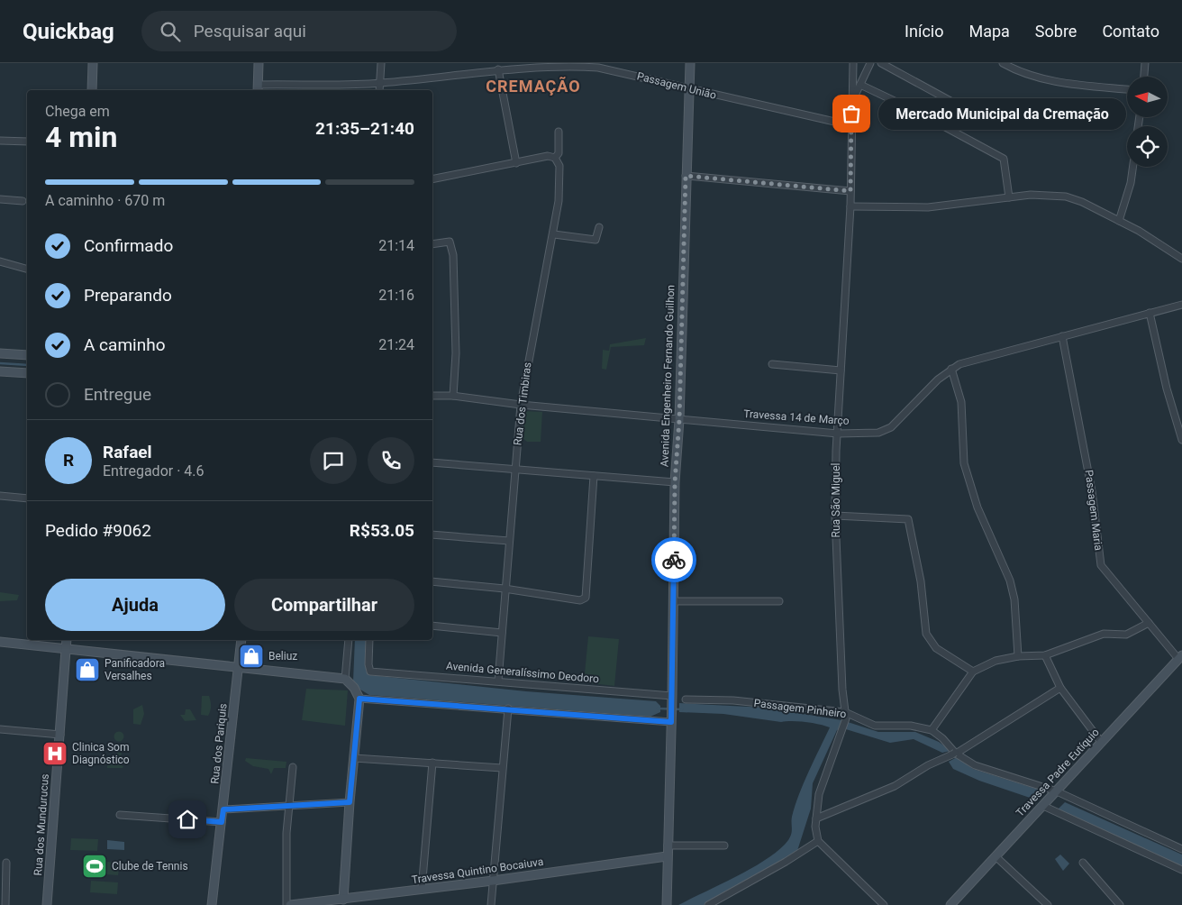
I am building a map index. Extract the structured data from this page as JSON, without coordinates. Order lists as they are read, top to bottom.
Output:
{
  "streets": {
    "street": [
      "Passagem União",
      "Avenida Engenheiro Fernando Guilhon",
      "Rua dos Timbiras",
      "Travessa 14 de Março",
      "Rua São Miguel",
      "Passagem Maria",
      "Avenida Generalíssimo Deodoro",
      "Passagem Pinheiro",
      "Rua dos Pariquis",
      "Travessa Padre Eutíquio",
      "Rua dos Mundurucus",
      "Travessa Quintino Bocaiuva"
    ]
  },
  "crossings": [
    ["Passagem União", "Avenida Engenheiro Fernando Guilhon"],
    ["Passagem União", "Rua São Miguel"],
    ["Avenida Engenheiro Fernando Guilhon", "Travessa 14 de Março"],
    ["Avenida Engenheiro Fernando Guilhon", "Avenida Generalíssimo Deodoro"],
    ["Avenida Engenheiro Fernando Guilhon", "Travessa Quintino Bocaiuva"],
    ["Rua dos Timbiras", "Travessa 14 de Março"],
    ["Rua dos Timbiras", "Avenida Generalíssimo Deodoro"],
    ["Travessa 14 de Março", "Rua São Miguel"],
    ["Travessa 14 de Março", "Passagem Maria"],
    ["Rua São Miguel", "Passagem Pinheiro"],
    ["Passagem Maria", "Travessa Padre Eutíquio"],
    ["Passagem Pinheiro", "Travessa Padre Eutíquio"]
  ],
  "districts": ["CREMAÇÃO"],
  "places": {
    "other": ["Mercado Municipal da Cremação"],
    "shop": ["Beliuz", "Panificadora Versalhes"],
    "hospital": ["Clinica Som Diagnóstico"],
    "sports": ["Clube de Tennis"]
  },
  "north": "left",
  "page": {
    "header": "Quickbag",
    "search": "Pesquisar aqui",
    "nav": [
      "Início",
      "Mapa",
      "Sobre",
      "Contato"
    ],
    "heading": ["4 min", "Chega em", "21:35–21:40"],
    "panel": [
      "Rafael",
      "Entregador · 4.6",
      "Pedido #9062",
      "R$53.05"
    ],
    "bubble": "Mercado Municipal da Cremação",
    "bar": "A caminho · 670 m",
    "list": [
      ["Confirmado", "21:14"],
      ["Preparando", "21:16"],
      ["A caminho", "21:24"],
      "Entregue"
    ],
    "round": "R",
    "buttons": ["Ajuda", "Compartilhar"]
  }
}
